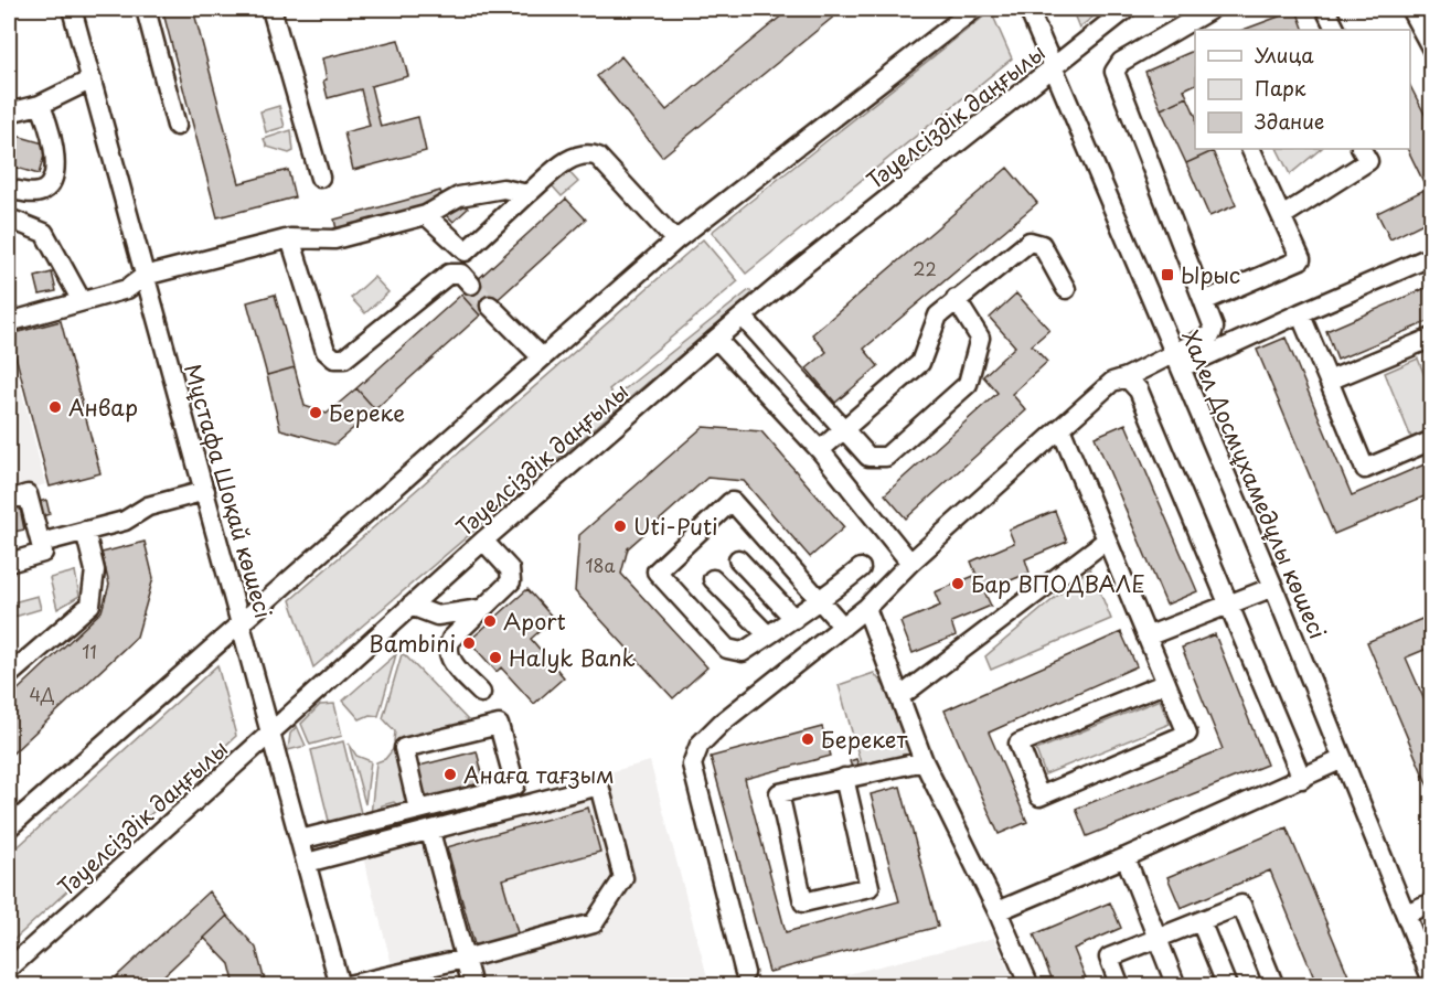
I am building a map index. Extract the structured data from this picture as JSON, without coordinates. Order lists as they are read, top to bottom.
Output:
{
  "streets": {
    "street": ["Тәуелсіздік даңғылы", "Халел Досмұхамедұлы көшесі", "Мұстафа Шоқай көшесі"]
  },
  "crossings": [
    ["Тәуелсіздік даңғылы", "Халел Досмұхамедұлы көшесі"],
    ["Тәуелсіздік даңғылы", "Мұстафа Шоқай көшесі"]
  ],
  "places": {
    "transit": ["Ырыс"],
    "other": [
      "Анвар",
      "Береке",
      "Uti-Puti",
      "Бар ВПОДВАЛЕ",
      "Aport",
      "Bambini",
      "Halyk Bank",
      "Берекет",
      "Анаға тағзым"
    ]
  },
  "house_numbers": [
    "22",
    "18а",
    "11",
    "4Д"
  ],
  "legend": ["Улица", "Парк", "Здание"]
}
